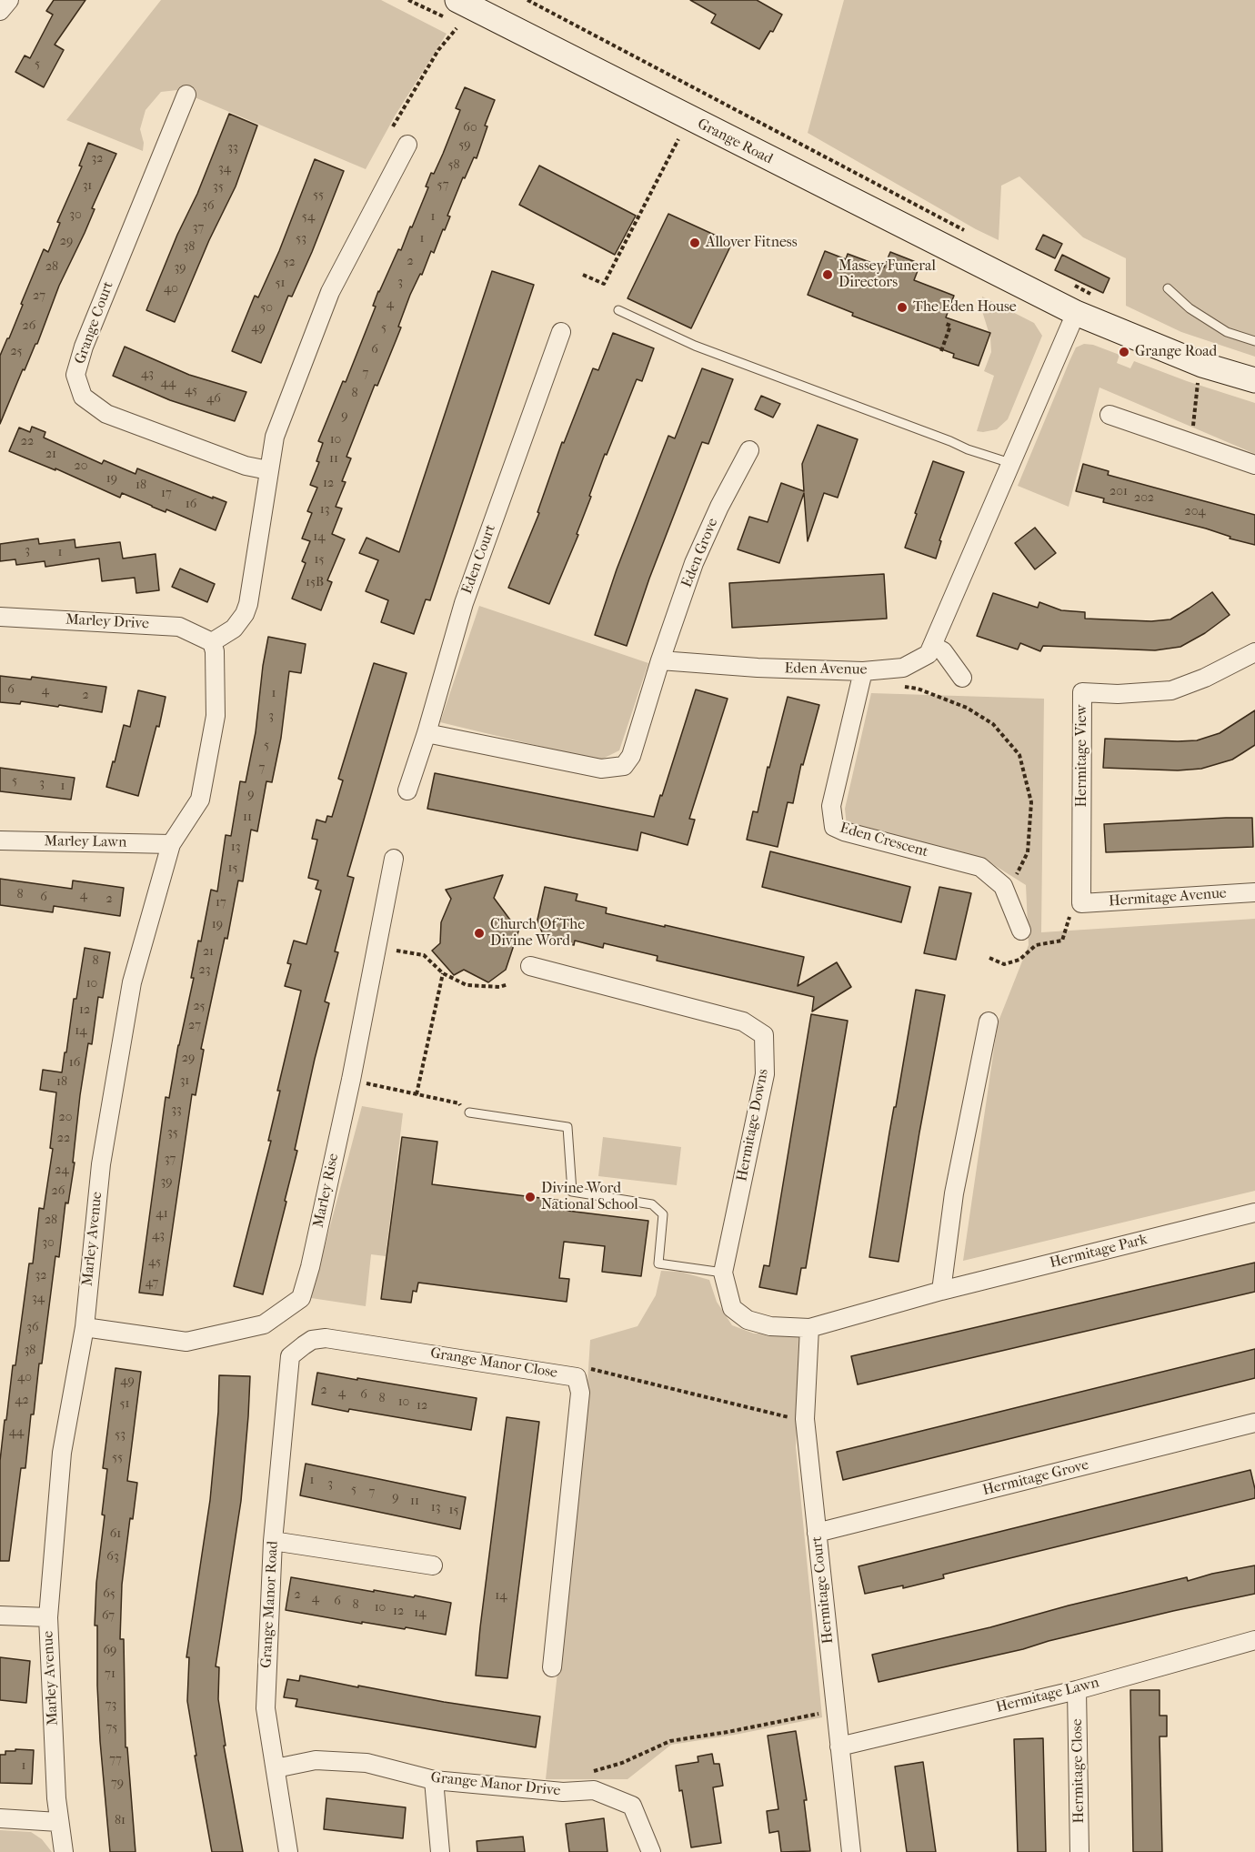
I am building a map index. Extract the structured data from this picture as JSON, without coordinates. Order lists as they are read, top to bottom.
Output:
{
  "streets": {
    "main road": ["Grange Road"],
    "street": [
      "Grange Court",
      "Eden Grove",
      "Eden Court",
      "Marley Drive",
      "Eden Avenue",
      "Hermitage View",
      "Eden Crescent",
      "Marley Lawn",
      "Hermitage Avenue",
      "Hermitage Downs",
      "Marley Rise",
      "Marley Avenue",
      "Hermitage Park",
      "Grange Manor Close",
      "Hermitage Grove",
      "Hermitage Court",
      "Grange Manor Road",
      "Hermitage Lawn",
      "Hermitage Close",
      "Grange Manor Drive"
    ]
  },
  "crossings": [
    ["Eden Grove", "Eden Avenue"],
    ["Marley Drive", "Marley Avenue"],
    ["Eden Avenue", "Eden Crescent"],
    ["Hermitage View", "Hermitage Avenue"],
    ["Marley Lawn", "Marley Avenue"],
    ["Hermitage Downs", "Hermitage Park"],
    ["Hermitage Downs", "Hermitage Court"],
    ["Marley Rise", "Marley Avenue"],
    ["Hermitage Park", "Hermitage Court"],
    ["Grange Manor Close", "Grange Manor Road"],
    ["Hermitage Grove", "Hermitage Court"],
    ["Hermitage Court", "Hermitage Lawn"],
    ["Grange Manor Road", "Grange Manor Drive"],
    ["Hermitage Lawn", "Hermitage Close"]
  ],
  "places": [
    "Allover Fitness",
    "Massey Funeral Directors",
    "The Eden House",
    "Grange Road",
    "Church Of The Divine Word",
    "Divine Word National School"
  ],
  "house_numbers": [
    "5",
    "60",
    "59",
    "33",
    "32",
    "58",
    "34",
    "57",
    "31",
    "35",
    "55",
    "36",
    "30",
    "54",
    "1",
    "37",
    "53",
    "1",
    "29",
    "38",
    "2",
    "52",
    "28",
    "39",
    "3",
    "51",
    "40",
    "27",
    "4",
    "50",
    "26",
    "49",
    "5",
    "6",
    "25",
    "7",
    "43",
    "44",
    "45",
    "8",
    "46",
    "9",
    "10",
    "22",
    "21",
    "11",
    "20",
    "19",
    "12",
    "18",
    "201",
    "17",
    "202",
    "16",
    "13",
    "204",
    "14",
    "3",
    "1",
    "15",
    "15B",
    "6",
    "4",
    "1",
    "2",
    "3",
    "5",
    "7",
    "5",
    "3",
    "1",
    "9",
    "11",
    "13",
    "15",
    "8",
    "4",
    "6",
    "2",
    "17",
    "19",
    "21",
    "8",
    "23",
    "10",
    "25",
    "12",
    "27",
    "14",
    "29",
    "16",
    "31",
    "18",
    "33",
    "20",
    "35",
    "22",
    "37",
    "24",
    "39",
    "26",
    "41",
    "28",
    "43",
    "30",
    "45",
    "32",
    "47",
    "34",
    "36",
    "38",
    "40",
    "49",
    "2",
    "4",
    "6",
    "8",
    "42",
    "10",
    "51",
    "12",
    "44",
    "53",
    "55",
    "1",
    "3",
    "5",
    "7",
    "9",
    "11",
    "13",
    "15",
    "61",
    "63",
    "65",
    "2",
    "14",
    "4",
    "6",
    "8",
    "10",
    "12",
    "14",
    "67",
    "69",
    "71",
    "73",
    "75",
    "77",
    "1",
    "79",
    "81"
  ]
}
